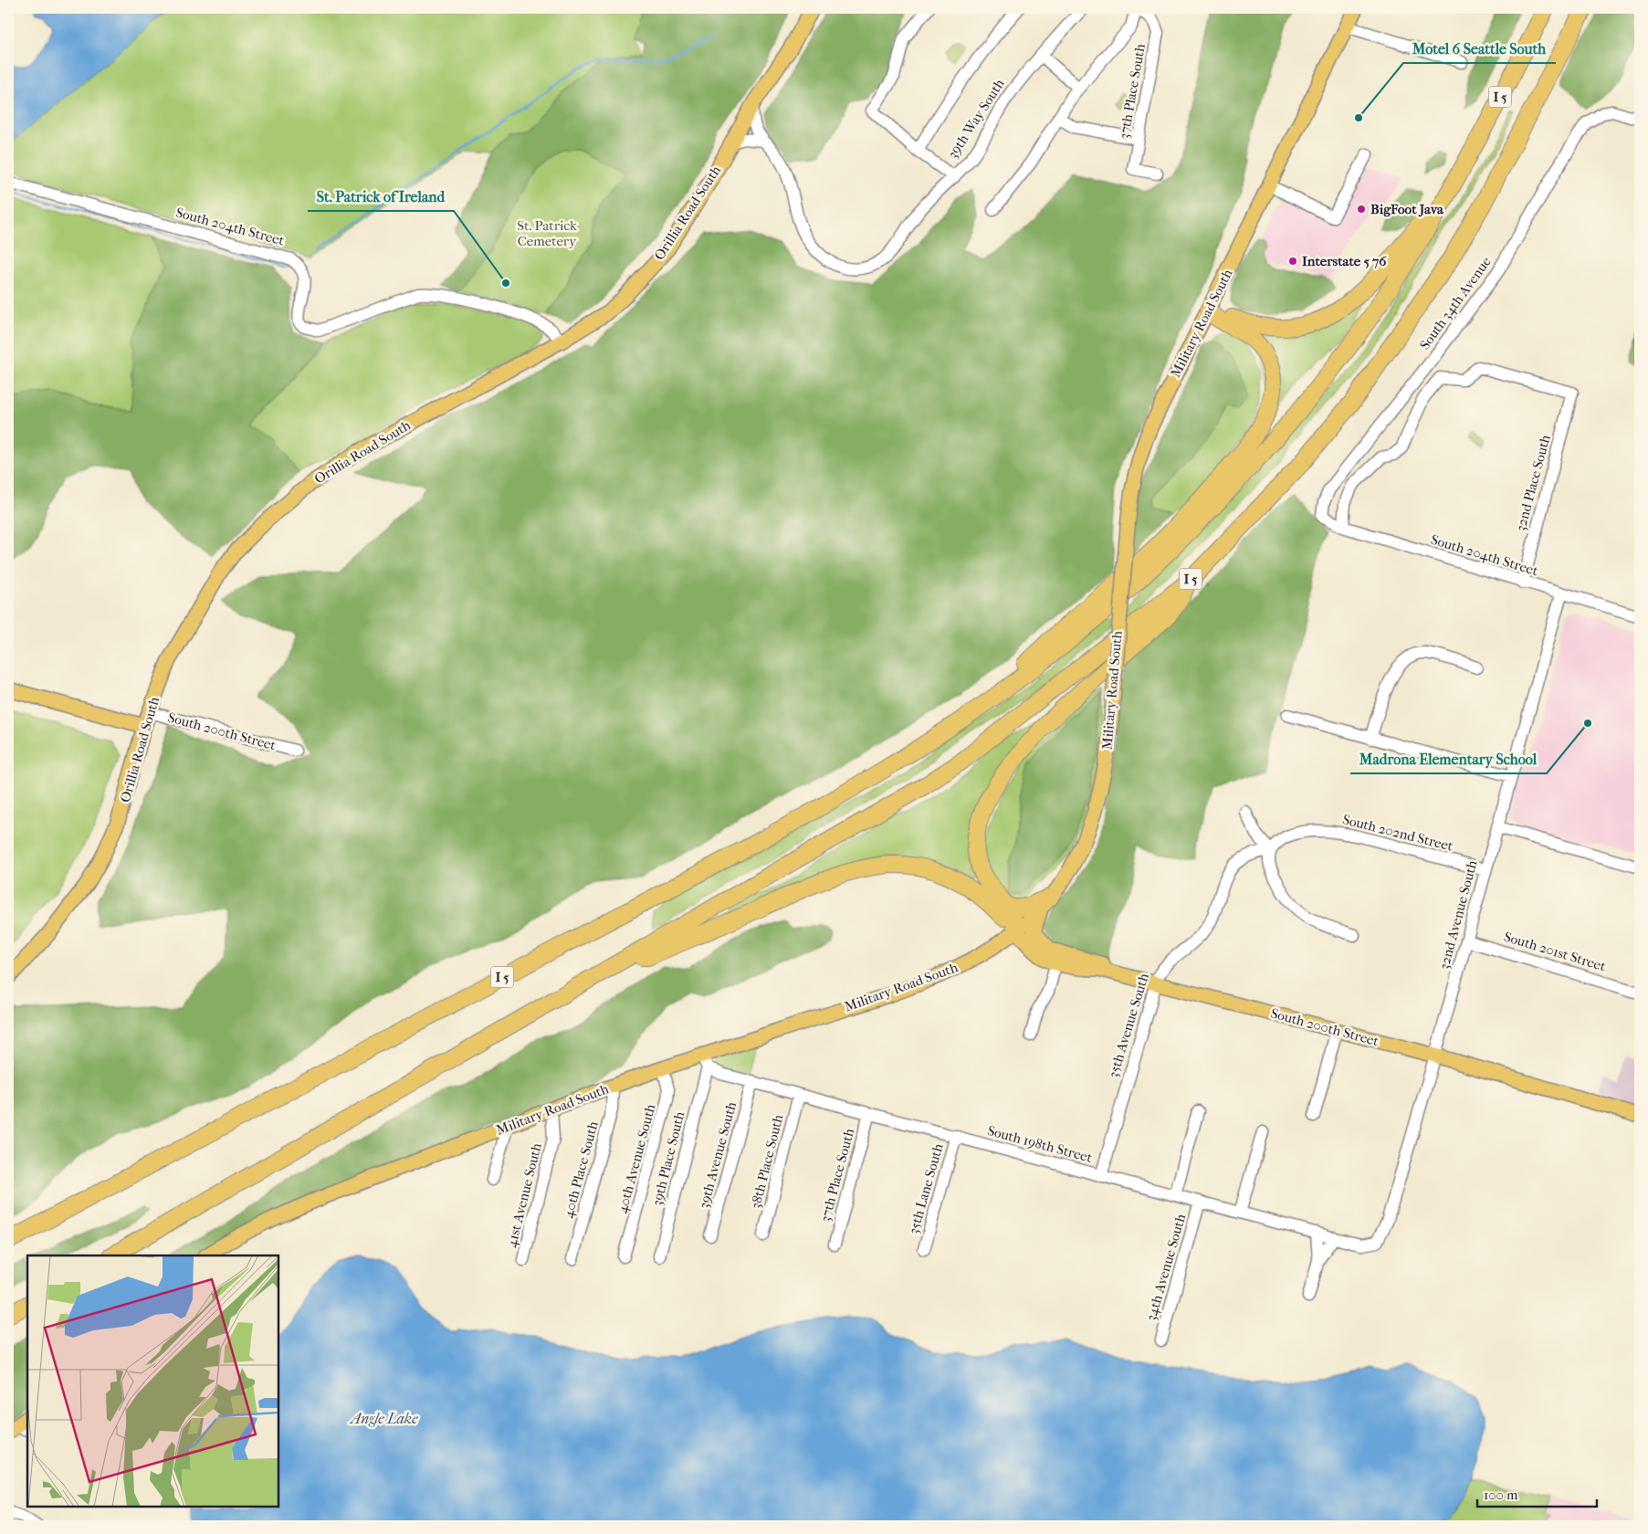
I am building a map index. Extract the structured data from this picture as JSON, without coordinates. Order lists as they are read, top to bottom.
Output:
{
  "streets": {
    "highway": ["I 5"],
    "main road": ["Orillia Road South", "Military Road South", "South 200th Street"],
    "street": [
      "37th Place South",
      "39th Way South",
      "South 204th Street",
      "South 34th Avenue",
      "32nd Place South",
      "South 202nd Street",
      "32nd Avenue South",
      "South 201st Street",
      "35th Avenue South",
      "South 198th Street",
      "39th Avenue South",
      "40th Avenue South",
      "39th Place South",
      "38th Place South",
      "40th Place South",
      "35th Lane South",
      "41st Avenue South",
      "34th Avenue South"
    ]
  },
  "crossings": [
    ["37th Place South", "South 198th Street"],
    ["Orillia Road South", "South 204th Street"],
    ["Orillia Road South", "South 200th Street"],
    ["South 204th Street", "South 34th Avenue"],
    ["South 204th Street", "32nd Place South"],
    ["South 204th Street", "32nd Avenue South"],
    ["Military Road South", "South 200th Street"],
    ["Military Road South", "South 198th Street"],
    ["Military Road South", "40th Avenue South"],
    ["Military Road South", "39th Place South"],
    ["Military Road South", "40th Place South"],
    ["Military Road South", "41st Avenue South"],
    ["South 200th Street", "32nd Avenue South"],
    ["South 200th Street", "35th Avenue South"],
    ["South 202nd Street", "32nd Avenue South"],
    ["South 202nd Street", "35th Avenue South"],
    ["32nd Avenue South", "South 201st Street"],
    ["32nd Avenue South", "South 198th Street"],
    ["35th Avenue South", "South 198th Street"],
    ["South 198th Street", "39th Avenue South"],
    ["South 198th Street", "39th Place South"],
    ["South 198th Street", "38th Place South"],
    ["South 198th Street", "35th Lane South"],
    ["South 198th Street", "34th Avenue South"]
  ],
  "water": ["Angle Lake"],
  "parks": ["St. Patrick Cemetery"],
  "places": [
    "Motel 6 Seattle South",
    "BigFoot Java",
    "Interstate 5 76",
    "St. Patrick of Ireland",
    "Madrona Elementary School"
  ],
  "scale_bar": "100 m"
}
